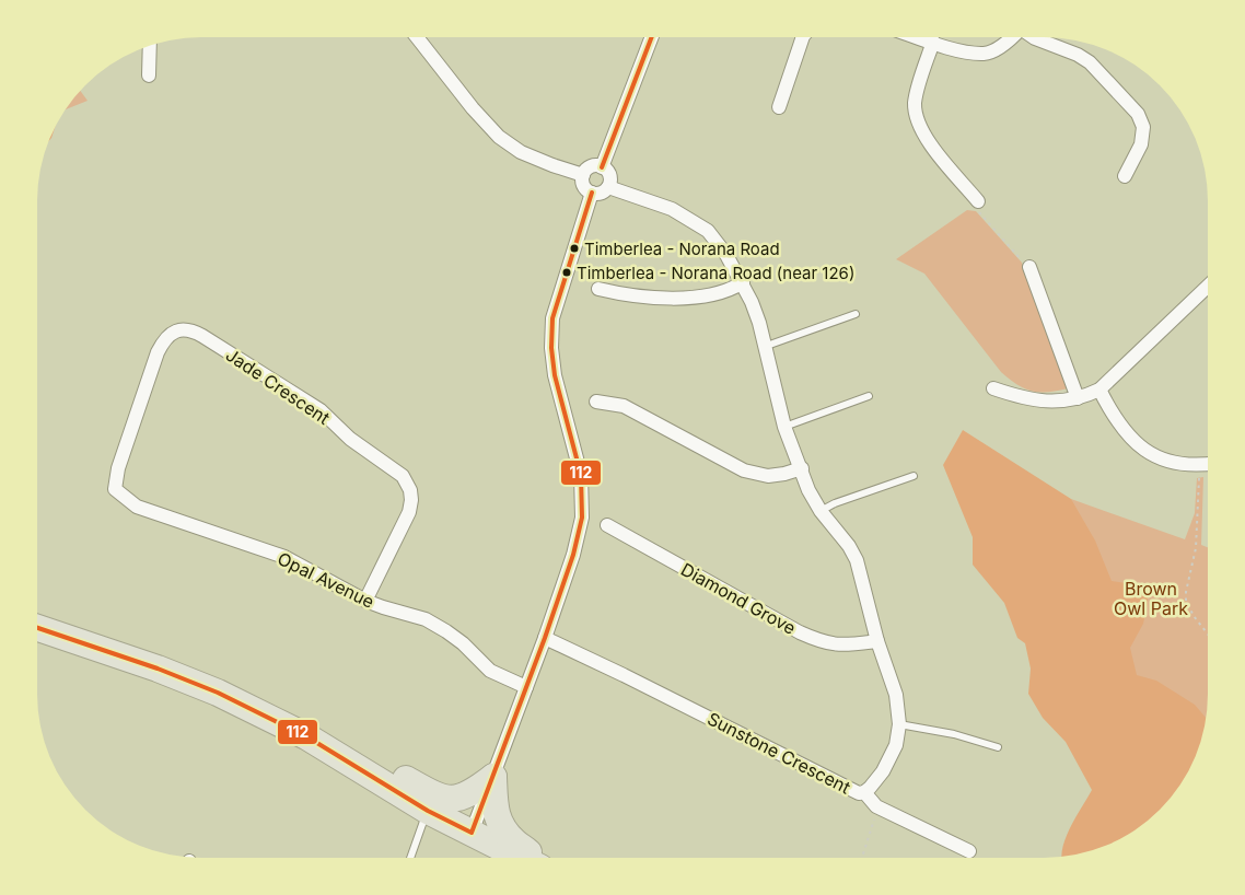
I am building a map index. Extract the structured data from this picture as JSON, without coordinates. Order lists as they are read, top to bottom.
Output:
{
  "streets": {
    "street": [
      "Jade Crescent",
      "Opal Avenue",
      "Diamond Grove",
      "Sunstone Crescent"
    ]
  },
  "crossings": [
    ["Jade Crescent", "Opal Avenue"],
    ["Diamond Grove", "Sunstone Crescent"]
  ],
  "parks": ["Brown Owl Park"],
  "places": ["Timberlea - Norana Road", "Timberlea - Norana Road (near 126)"],
  "lines": ["transit line 112"]
}
